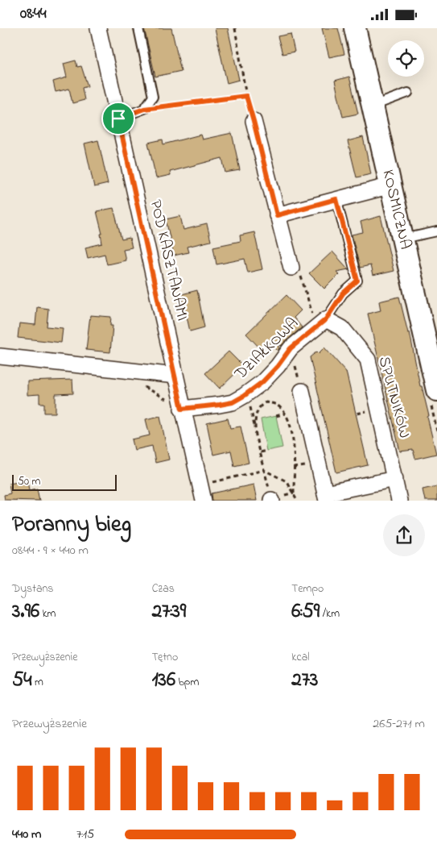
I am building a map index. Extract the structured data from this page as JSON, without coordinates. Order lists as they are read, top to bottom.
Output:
{
  "streets": {
    "street": [
      "KOSMICZNA",
      "POD KASZTANAMI",
      "DZIAŁKOWA",
      "SPUTNIKÓW"
    ]
  },
  "crossings": [
    ["POD KASZTANAMI", "DZIAŁKOWA"],
    ["DZIAŁKOWA", "SPUTNIKÓW"]
  ],
  "scale_bar": "50 m",
  "page": {
    "status": "08:44",
    "scale": "50 m",
    "heading": ["Poranny bieg", "08:44 · 9 × 440 m"],
    "stats": [
      ["Dystans", "3.96 km"],
      ["Czas", "27:39"],
      ["Tempo", "6:59 /km"],
      ["Przewyższenie", "54 m"],
      ["Tętno", "136 bpm"],
      ["kcal", "273"]
    ],
    "chart": ["Przewyższenie", "265–271 m"],
    "list": [
      {
        "name": "440 m",
        "note": "7:15"
      }
    ]
  }
}
